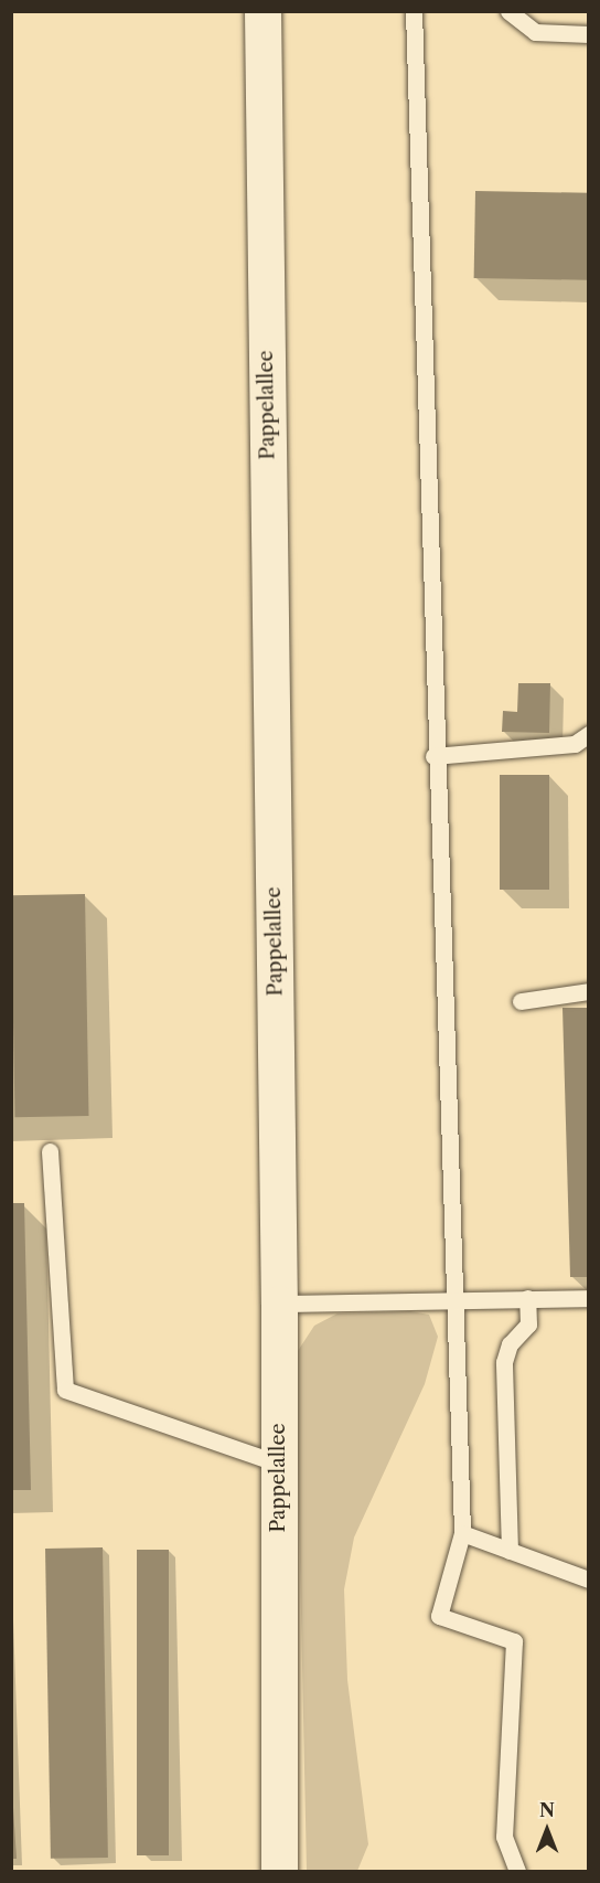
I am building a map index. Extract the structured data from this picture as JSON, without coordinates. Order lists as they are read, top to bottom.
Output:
{
  "streets": {
    "main road": ["Pappelallee"]
  },
  "north": "top"
}
